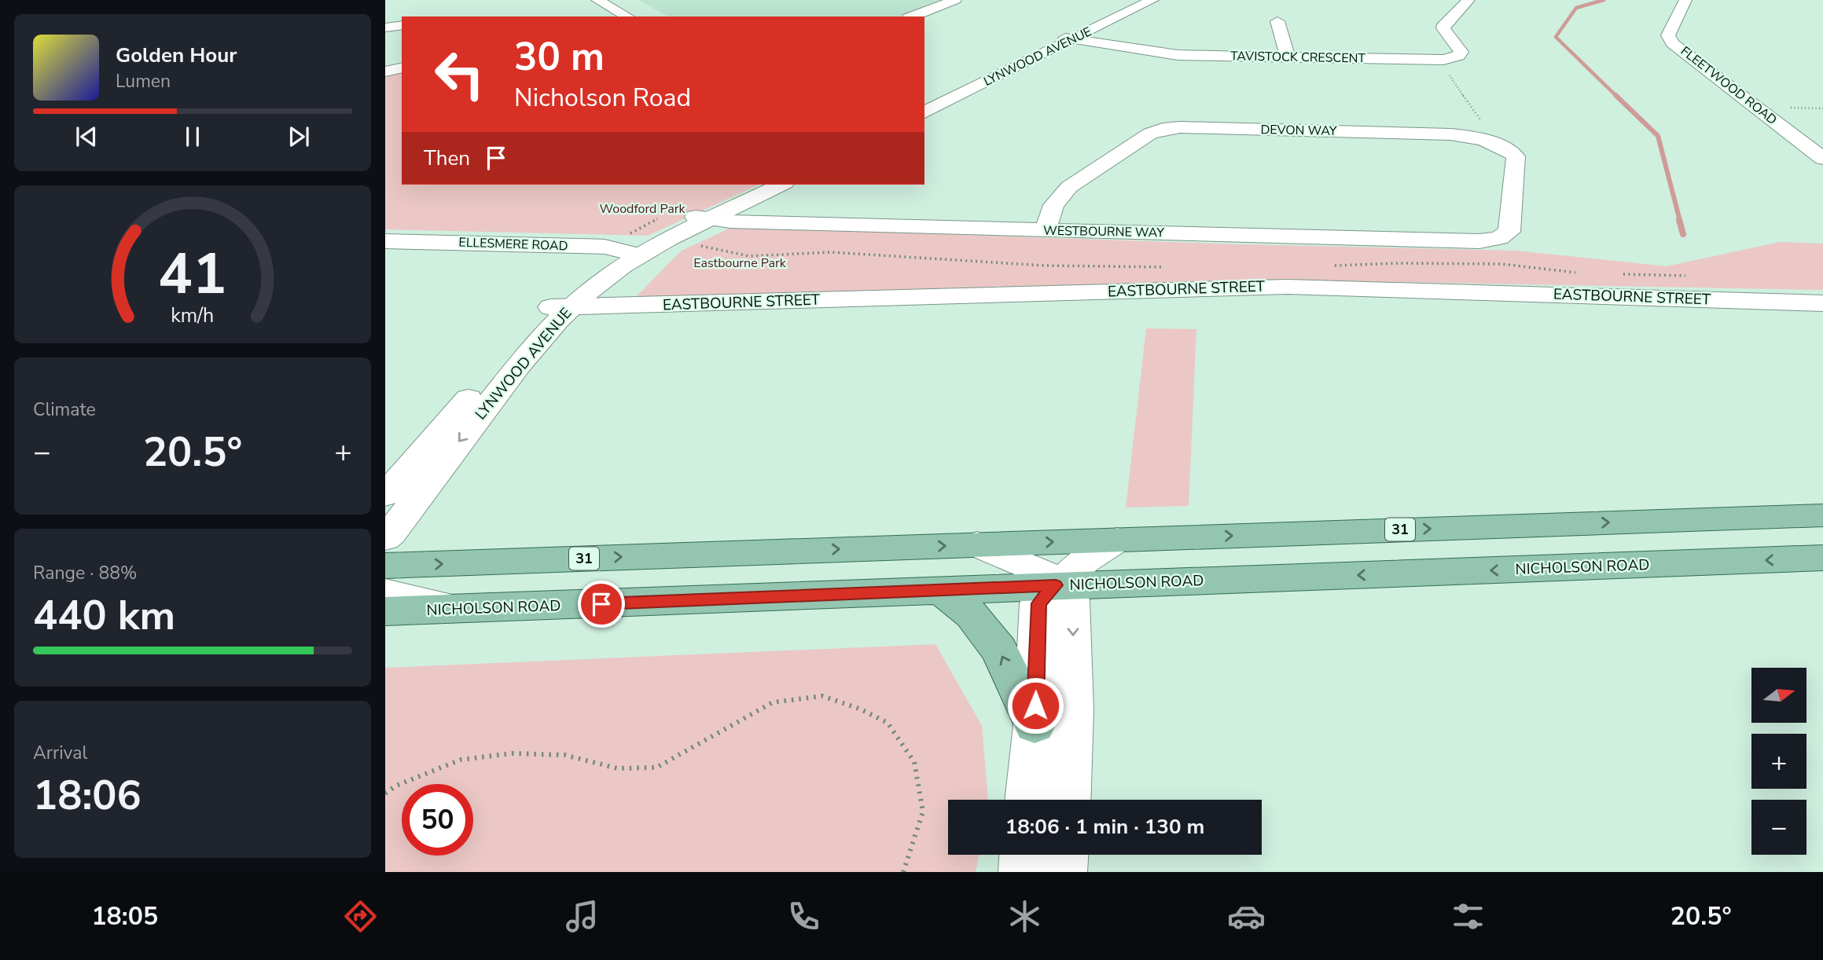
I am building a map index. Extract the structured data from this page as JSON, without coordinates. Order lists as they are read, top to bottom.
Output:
{
  "streets": {
    "main road": ["31", "NICHOLSON ROAD"],
    "street": [
      "LYNWOOD AVENUE",
      "TAVISTOCK CRESCENT",
      "FLEETWOOD ROAD",
      "DEVON WAY",
      "WESTBOURNE WAY",
      "ELLESMERE ROAD",
      "EASTBOURNE STREET"
    ]
  },
  "crossings": [
    ["LYNWOOD AVENUE", "TAVISTOCK CRESCENT"],
    ["LYNWOOD AVENUE", "WESTBOURNE WAY"],
    ["LYNWOOD AVENUE", "ELLESMERE ROAD"],
    ["LYNWOOD AVENUE", "EASTBOURNE STREET"],
    ["DEVON WAY", "WESTBOURNE WAY"]
  ],
  "parks": ["Woodford Park", "Eastbourne Park"],
  "north": "right",
  "page": {
    "turn": ["30 m", "Nicholson Road"],
    "song": ["Golden Hour", "Lumen"],
    "then": "Then",
    "tile": [
      "Climate",
      ["Range · 88%", "440 km"],
      ["Arrival", "18:06"]
    ],
    "heat": ["−", "20.5°", "+"],
    "map_buttons": ["+", "−"],
    "limit": "50",
    "trip": "18:06 · 1 min · 130 m",
    "tabs": ["18:05", "20.5°"],
    "gauge": ["41", "km/h"]
  }
}
